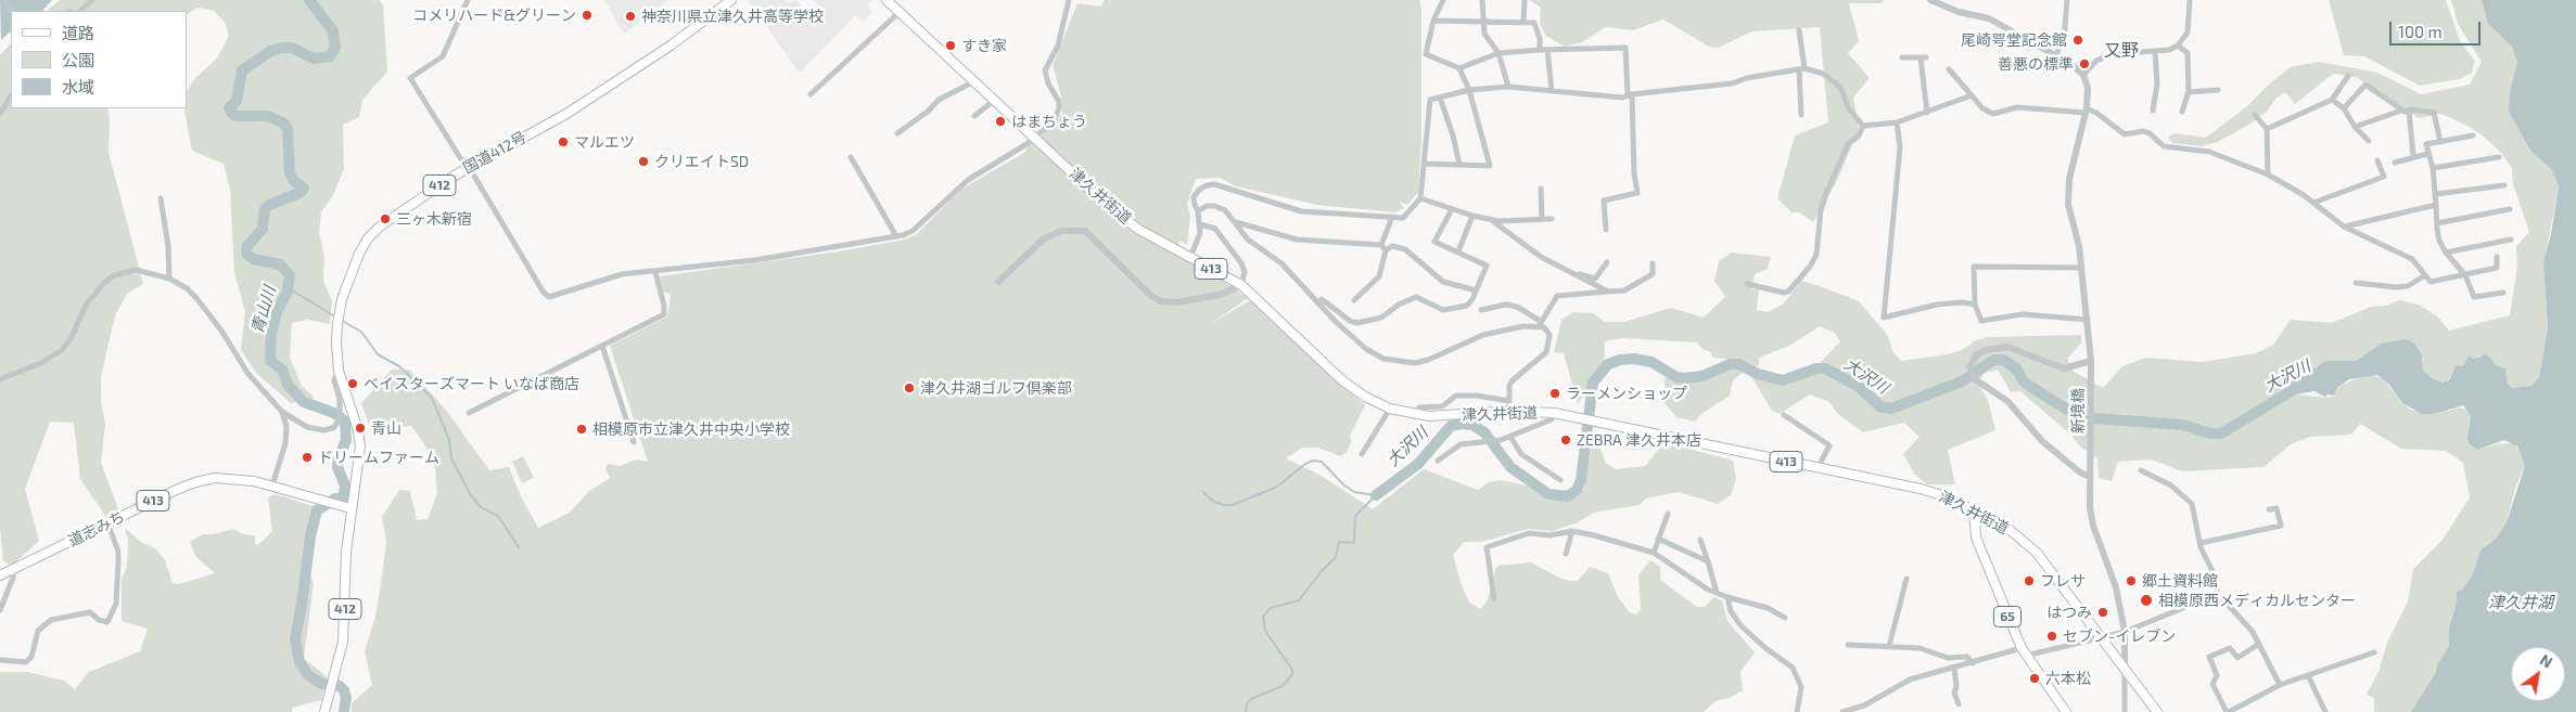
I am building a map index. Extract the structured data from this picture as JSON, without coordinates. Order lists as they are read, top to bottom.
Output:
{
  "streets": {
    "main road": [
      "国道412号",
      "412",
      "津久井街道",
      "413",
      "道志みち",
      "65"
    ],
    "street": ["新境橋"]
  },
  "crossings": [
    ["国道412号", "道志みち"],
    ["津久井街道", "新境橋"],
    ["津久井街道", "65"]
  ],
  "districts": ["又野"],
  "water": ["青山川", "大沢川", "津久井湖"],
  "places": [
    "コメリハード&グリーン",
    "神奈川県立津久井高等学校",
    "尾崎咢堂記念館",
    "すき家",
    "善悪の標準",
    "はまちょう",
    "マルエツ",
    "クリエイトSD",
    "三ヶ木新宿",
    "ベイスターズマート いなば商店",
    "津久井湖ゴルフ倶楽部",
    "ラーメンショップ",
    "青山",
    "相模原市立津久井中央小学校",
    "ZEBRA 津久井本店",
    "ドリームファーム",
    "フレサ",
    "郷土資料館",
    "相模原西メディカルセンター",
    "はつみ",
    "セブン-イレブン",
    "六本松"
  ],
  "legend": ["道路", "公園", "水域"],
  "scale_bar": "100 m",
  "north": "top right"
}
